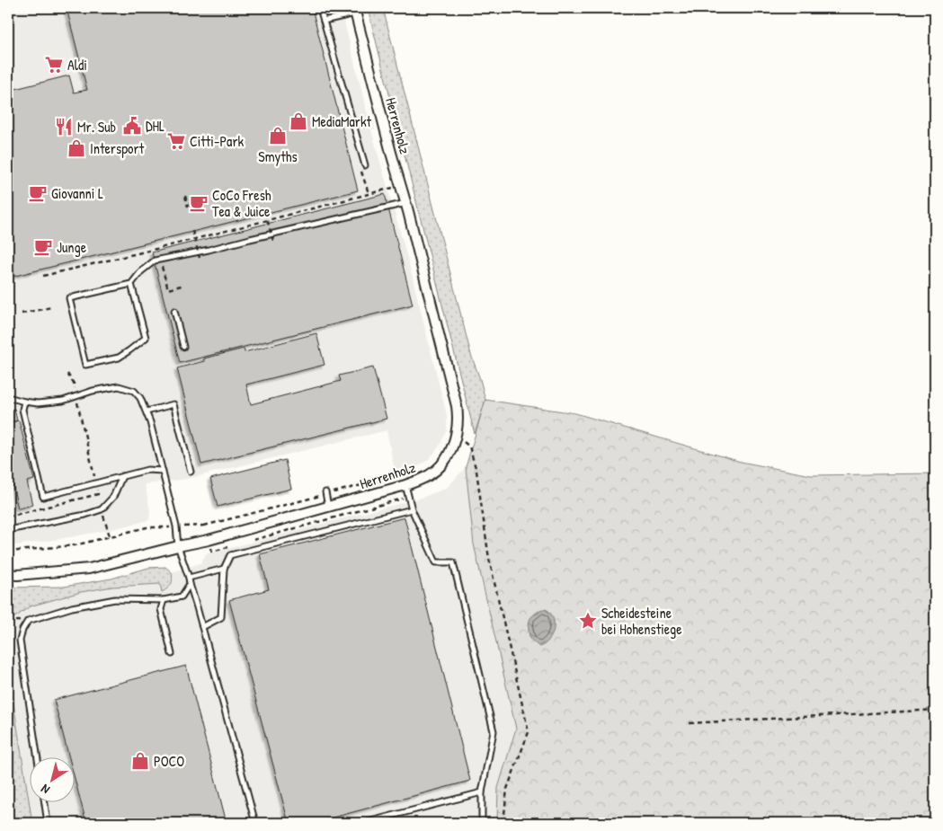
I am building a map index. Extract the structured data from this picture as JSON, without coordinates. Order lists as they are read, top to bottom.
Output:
{
  "streets": {
    "street": ["Herrenholz"]
  },
  "places": {
    "supermarket": ["Aldi", "Citti-Park"],
    "shop": [
      "MediaMarkt",
      "Smyths",
      "Intersport",
      "POCO"
    ],
    "public building": ["DHL"],
    "restaurant": ["Mr. Sub"],
    "cafe": ["Giovanni L", "CoCo Fresh Tea & Juice", "Junge"],
    "place": ["Scheidesteine bei Hohenstiege"]
  },
  "north": "bottom left"
}
